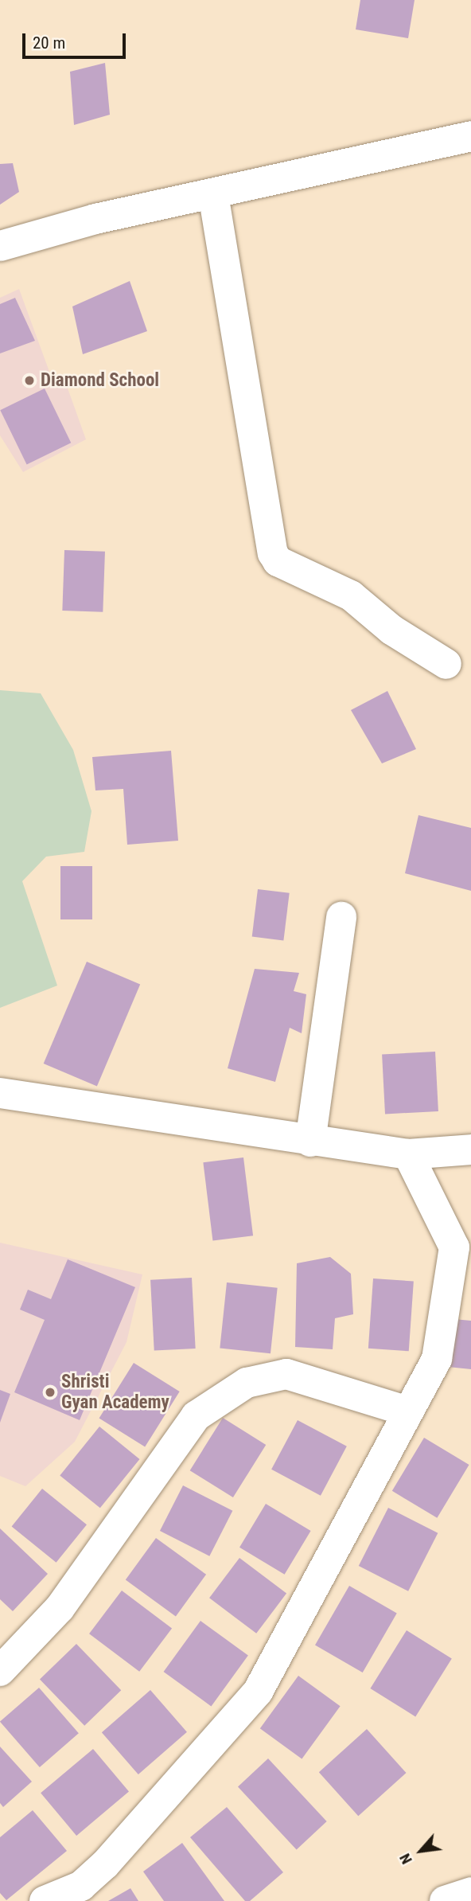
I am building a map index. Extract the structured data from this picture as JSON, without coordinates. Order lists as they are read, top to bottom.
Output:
{
  "places": ["Diamond School", "Shristi Gyan Academy"],
  "scale_bar": "20 m",
  "north": "bottom left"
}
